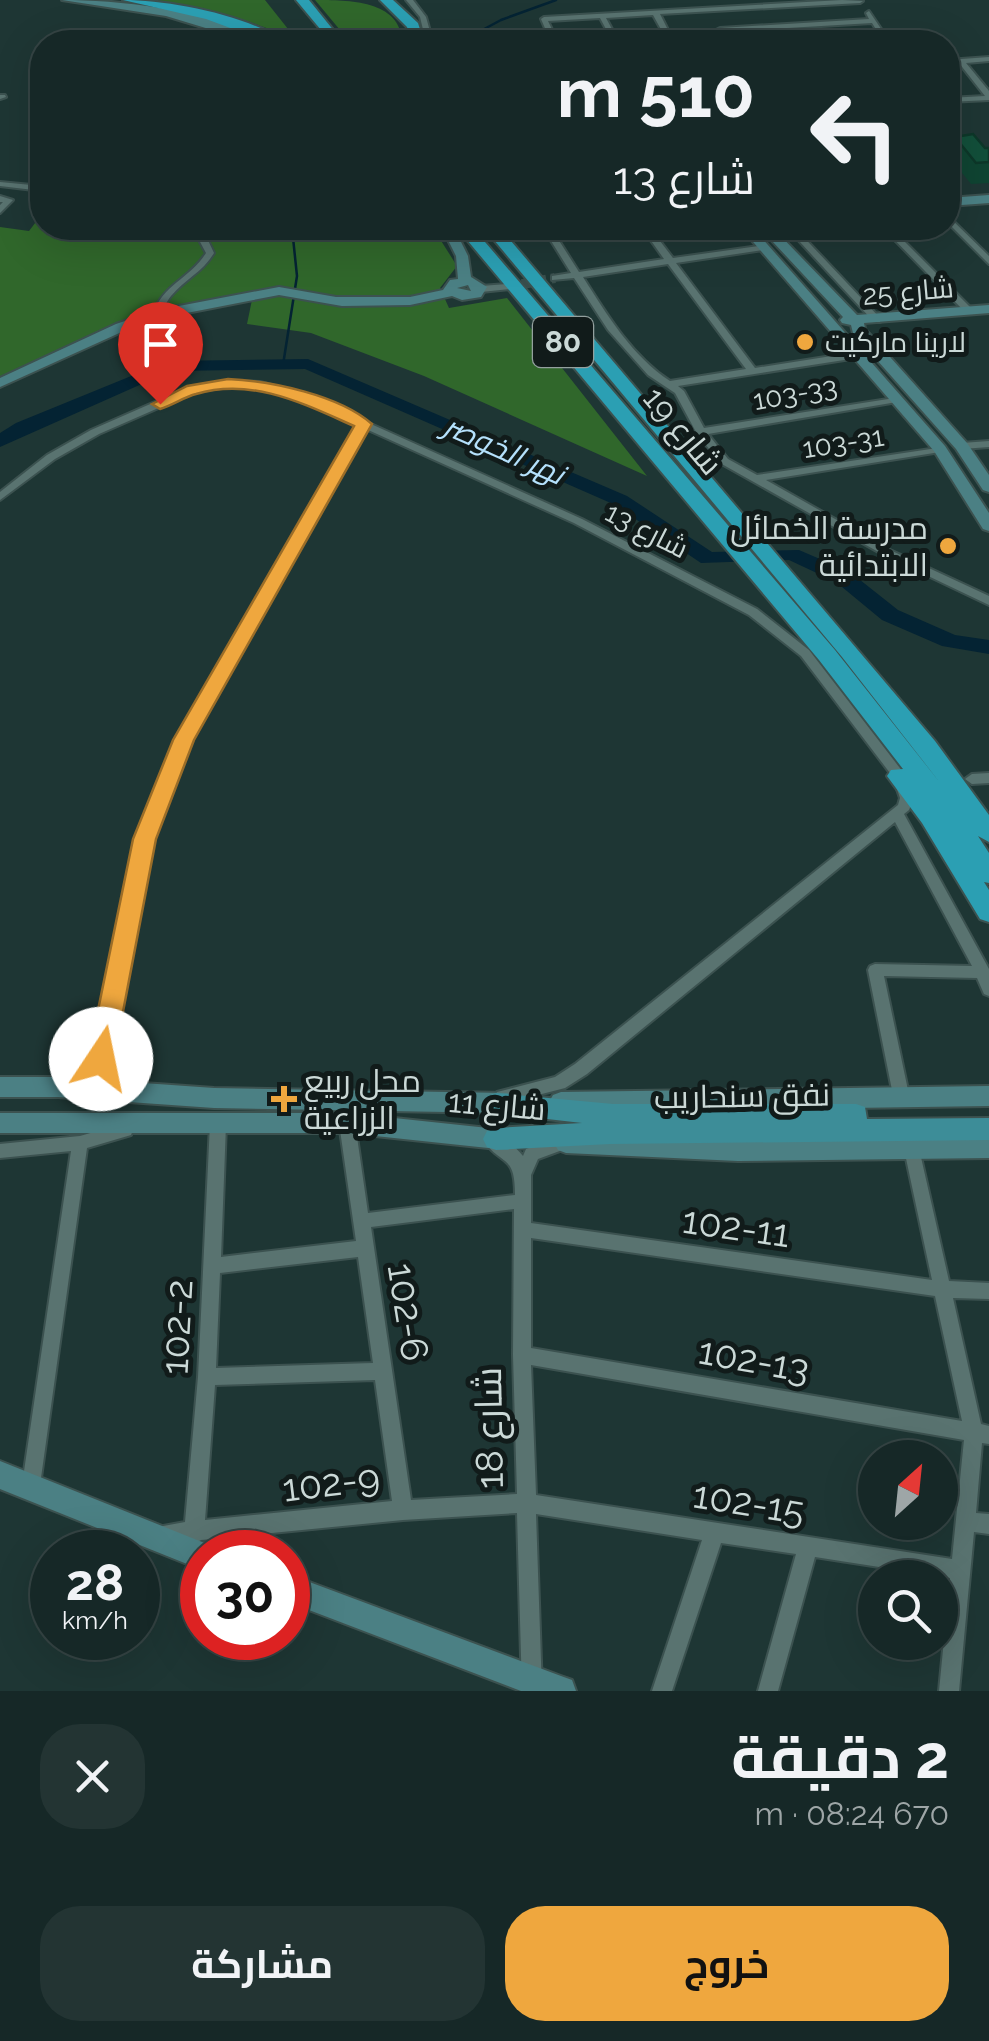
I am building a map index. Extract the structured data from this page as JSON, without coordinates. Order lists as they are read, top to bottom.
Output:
{
  "streets": {
    "highway": ["80", "شارع 19"],
    "main road": ["شارع 25", "نفق سنحاريب", "شارع 11"],
    "street": [
      "103-33",
      "103-31",
      "شارع 13",
      "102-11",
      "102-6",
      "102-2",
      "102-13",
      "شارع 18",
      "102-9",
      "102-15"
    ]
  },
  "crossings": [
    ["نفق سنحاريب", "شارع 11"],
    ["شارع 11", "102-6"],
    ["شارع 11", "102-2"],
    ["102-11", "شارع 18"],
    ["102-6", "102-9"],
    ["102-13", "شارع 18"],
    ["شارع 18", "102-9"],
    ["شارع 18", "102-15"],
    ["102-9", "102-15"]
  ],
  "water": ["نهر الخوصر"],
  "places": {
    "other": ["لارينا ماركيت", "مدرسة الخمائل الابتدائية"],
    "health": ["محل ربيع الزراعية"]
  },
  "north": "top right",
  "page": {
    "turn": ["510 m", "شارع 13"],
    "speed": "28 km/h",
    "limit": "30",
    "heading": ["2 دقيقة", "670 m · 08:24"],
    "buttons": ["خروج", "مشاركة"]
  }
}
